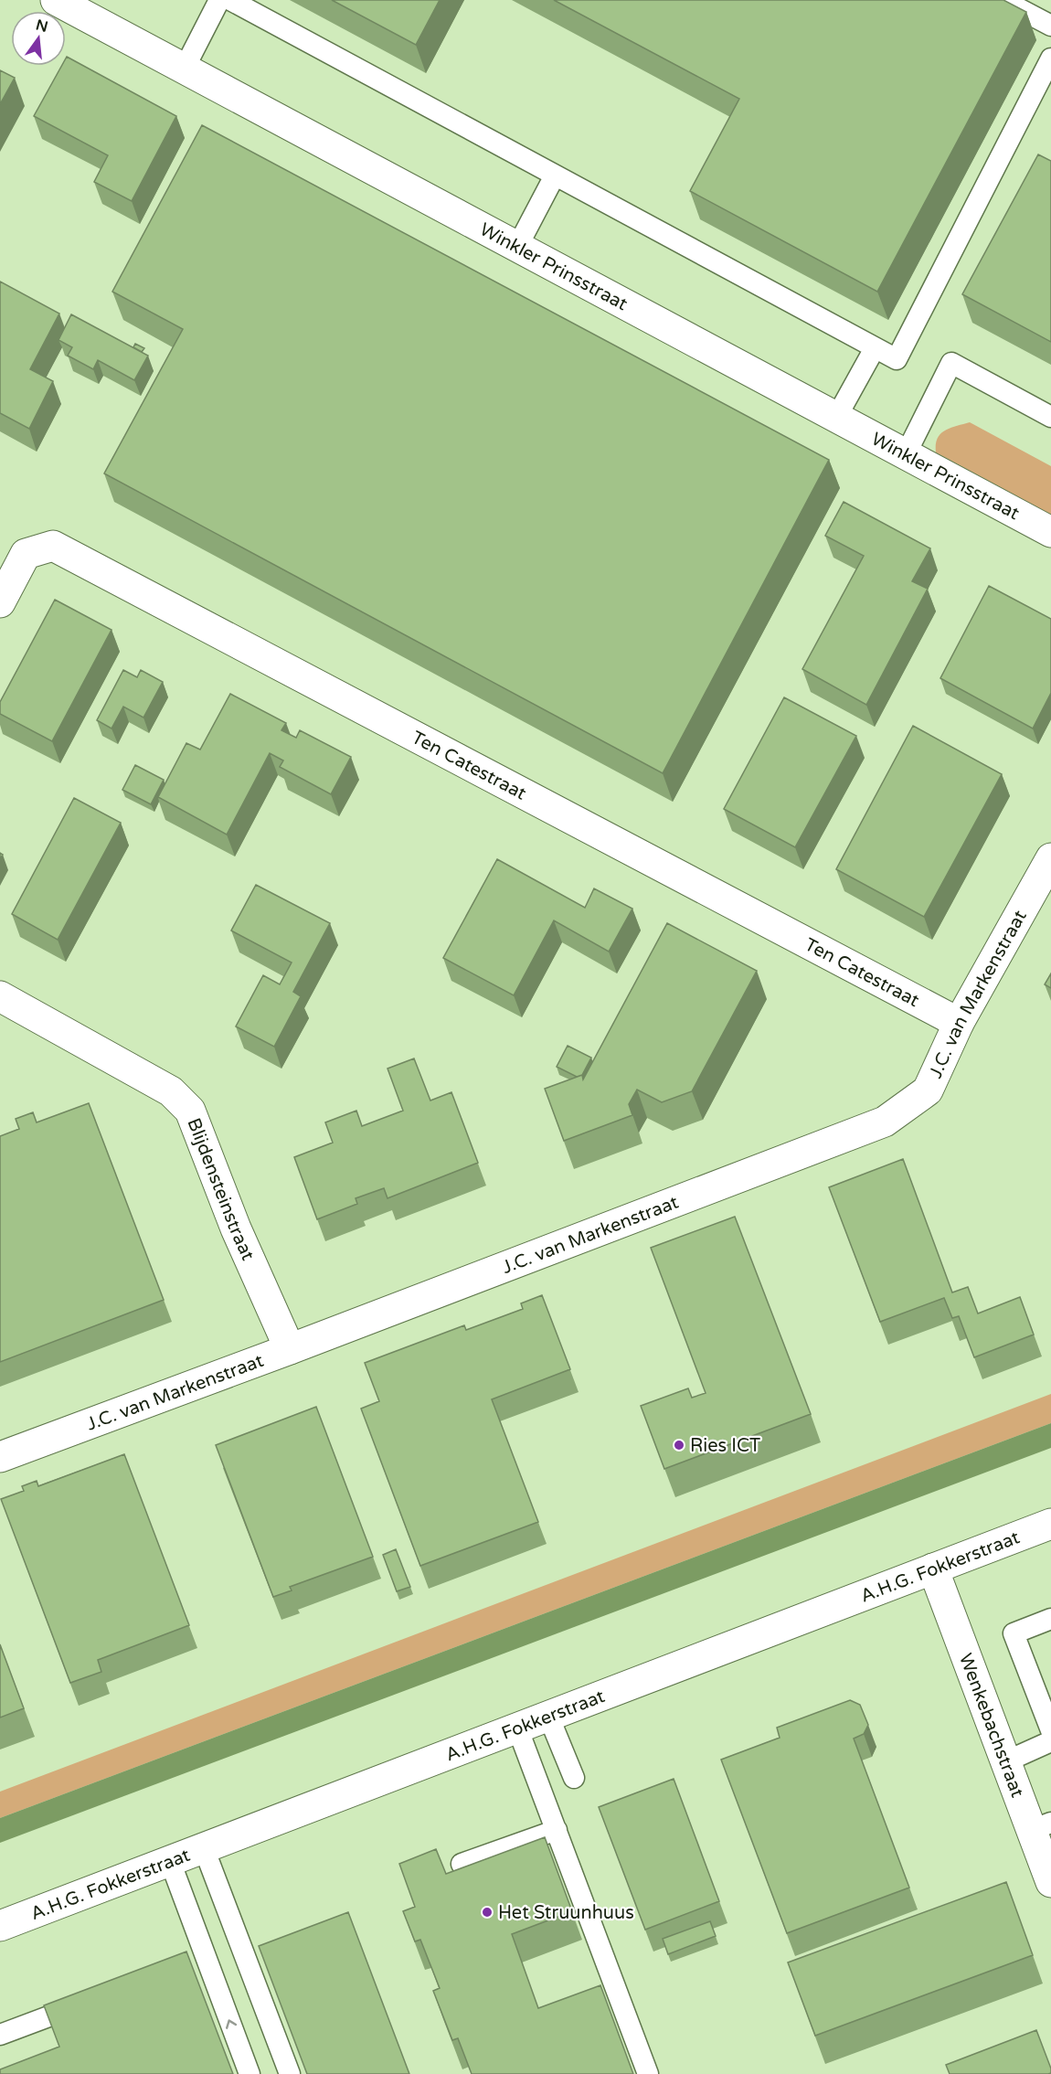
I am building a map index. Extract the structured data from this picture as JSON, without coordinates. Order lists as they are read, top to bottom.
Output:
{
  "streets": {
    "street": [
      "Winkler Prinsstraat",
      "Ten Catestraat",
      "J.C. van Markenstraat",
      "Blijdensteinstraat",
      "A.H.G. Fokkerstraat",
      "Wenkebachstraat"
    ]
  },
  "crossings": [
    ["Ten Catestraat", "J.C. van Markenstraat"],
    ["J.C. van Markenstraat", "Blijdensteinstraat"],
    ["A.H.G. Fokkerstraat", "Wenkebachstraat"]
  ],
  "places": ["Ries ICT", "Het Struunhuus"],
  "north": "top"
}
